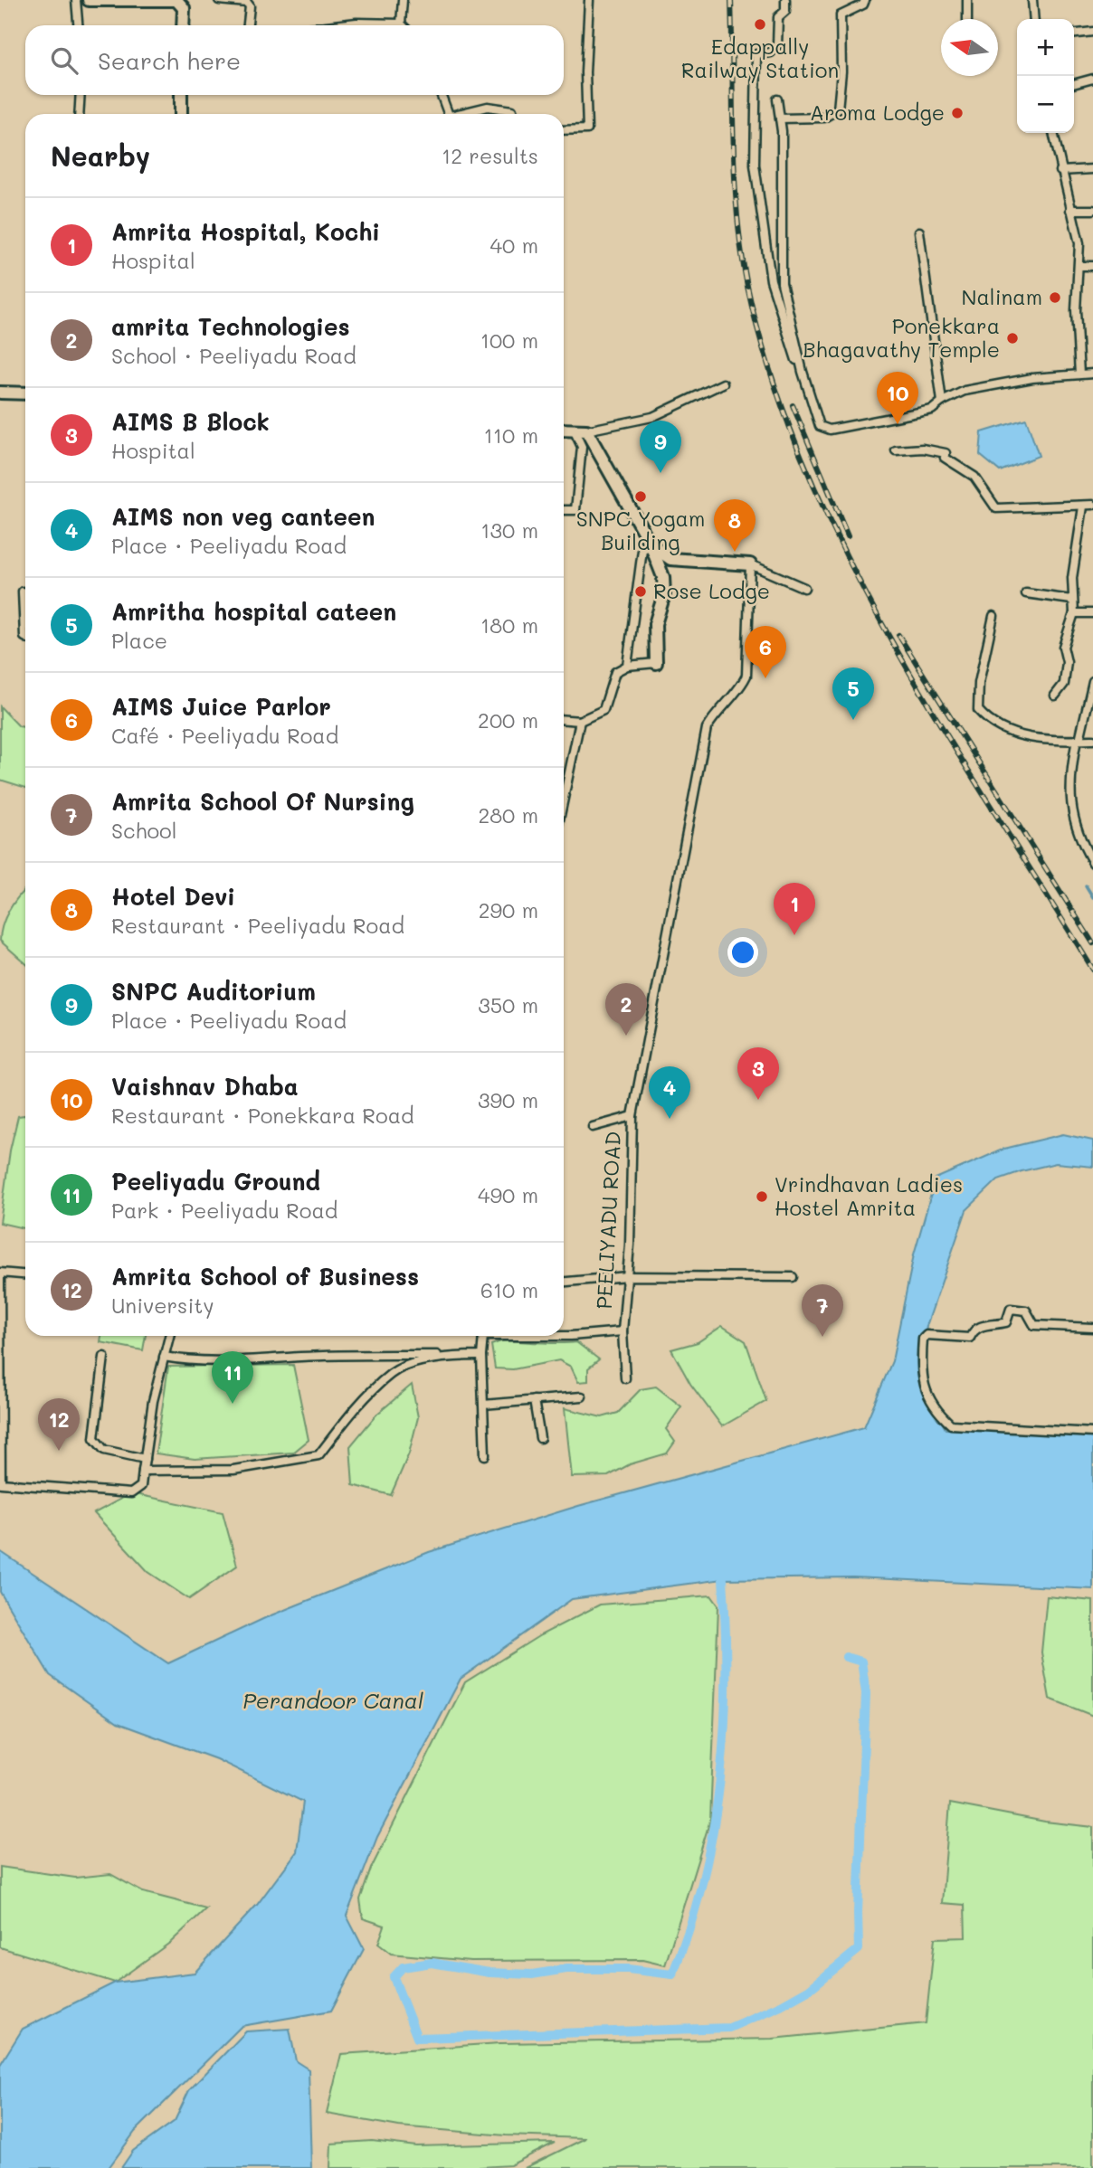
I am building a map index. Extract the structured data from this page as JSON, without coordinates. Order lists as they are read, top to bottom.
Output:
{
  "streets": {
    "street": ["PEELIYADU ROAD"]
  },
  "water": ["Perandoor Canal"],
  "places": [
    "Edappally Railway Station",
    "Aroma Lodge",
    "Nalinam",
    "Ponekkara Bhagavathy Temple",
    "SNPC Yogam Building",
    "Rose Lodge",
    "Vrindhavan Ladies Hostel Amrita"
  ],
  "north": "left",
  "page": {
    "map_buttons": ["+", "−"],
    "search": "Search here",
    "heading": ["Nearby", "12 results"],
    "list": [
      {
        "mark": "1",
        "name": "Amrita Hospital, Kochi",
        "note": "Hospital",
        "value": "40 m"
      },
      {
        "mark": "2",
        "name": "amrita Technologies",
        "note": "School · Peeliyadu Road",
        "value": "100 m"
      },
      {
        "mark": "3",
        "name": "AIMS B Block",
        "note": "Hospital",
        "value": "110 m"
      },
      {
        "mark": "4",
        "name": "AIMS non veg canteen",
        "note": "Place · Peeliyadu Road",
        "value": "130 m"
      },
      {
        "mark": "5",
        "name": "Amritha hospital cateen",
        "note": "Place",
        "value": "180 m"
      },
      {
        "mark": "6",
        "name": "AIMS Juice Parlor",
        "note": "Café · Peeliyadu Road",
        "value": "200 m"
      },
      {
        "mark": "7",
        "name": "Amrita School Of Nursing",
        "note": "School",
        "value": "280 m"
      },
      {
        "mark": "8",
        "name": "Hotel Devi",
        "note": "Restaurant · Peeliyadu Road",
        "value": "290 m"
      },
      {
        "mark": "9",
        "name": "SNPC Auditorium",
        "note": "Place · Peeliyadu Road",
        "value": "350 m"
      },
      {
        "mark": "10",
        "name": "Vaishnav Dhaba",
        "note": "Restaurant · Ponekkara Road",
        "value": "390 m"
      },
      {
        "mark": "11",
        "name": "Peeliyadu Ground",
        "note": "Park · Peeliyadu Road",
        "value": "490 m"
      },
      {
        "mark": "12",
        "name": "Amrita School of Business",
        "note": "University",
        "value": "610 m"
      }
    ],
    "pins": [
      "10",
      "9",
      "8",
      "6",
      "5",
      "1",
      "2",
      "3",
      "4",
      "7",
      "11",
      "12"
    ]
  }
}
